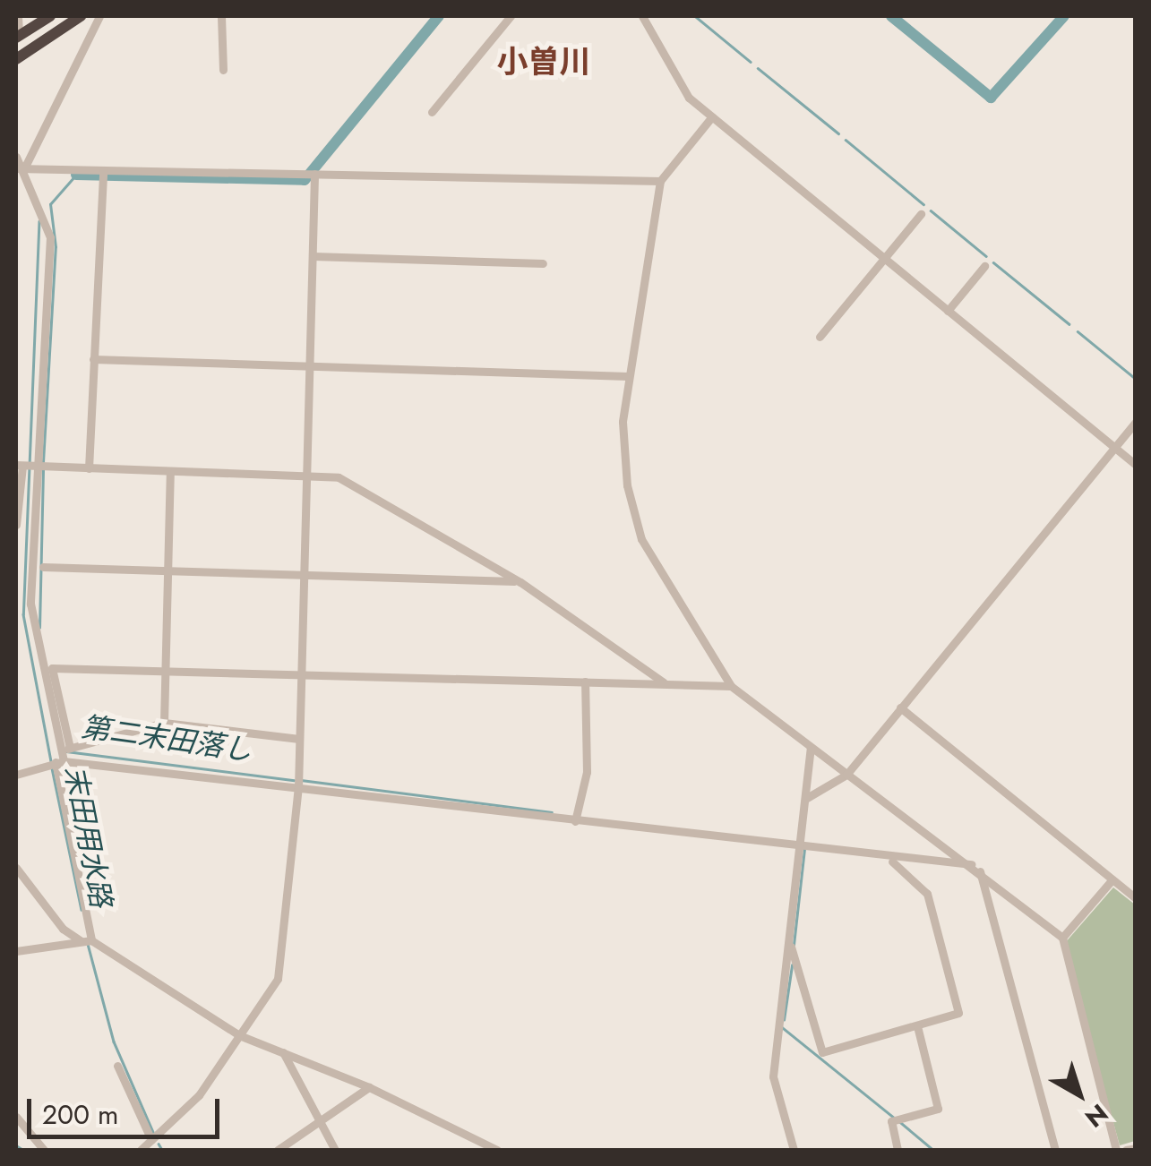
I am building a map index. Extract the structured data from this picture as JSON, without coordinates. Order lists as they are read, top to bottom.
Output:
{
  "districts": ["小曽川"],
  "water": ["第二末田落し", "末田用水路"],
  "scale_bar": "200 m",
  "north": "bottom right"
}
